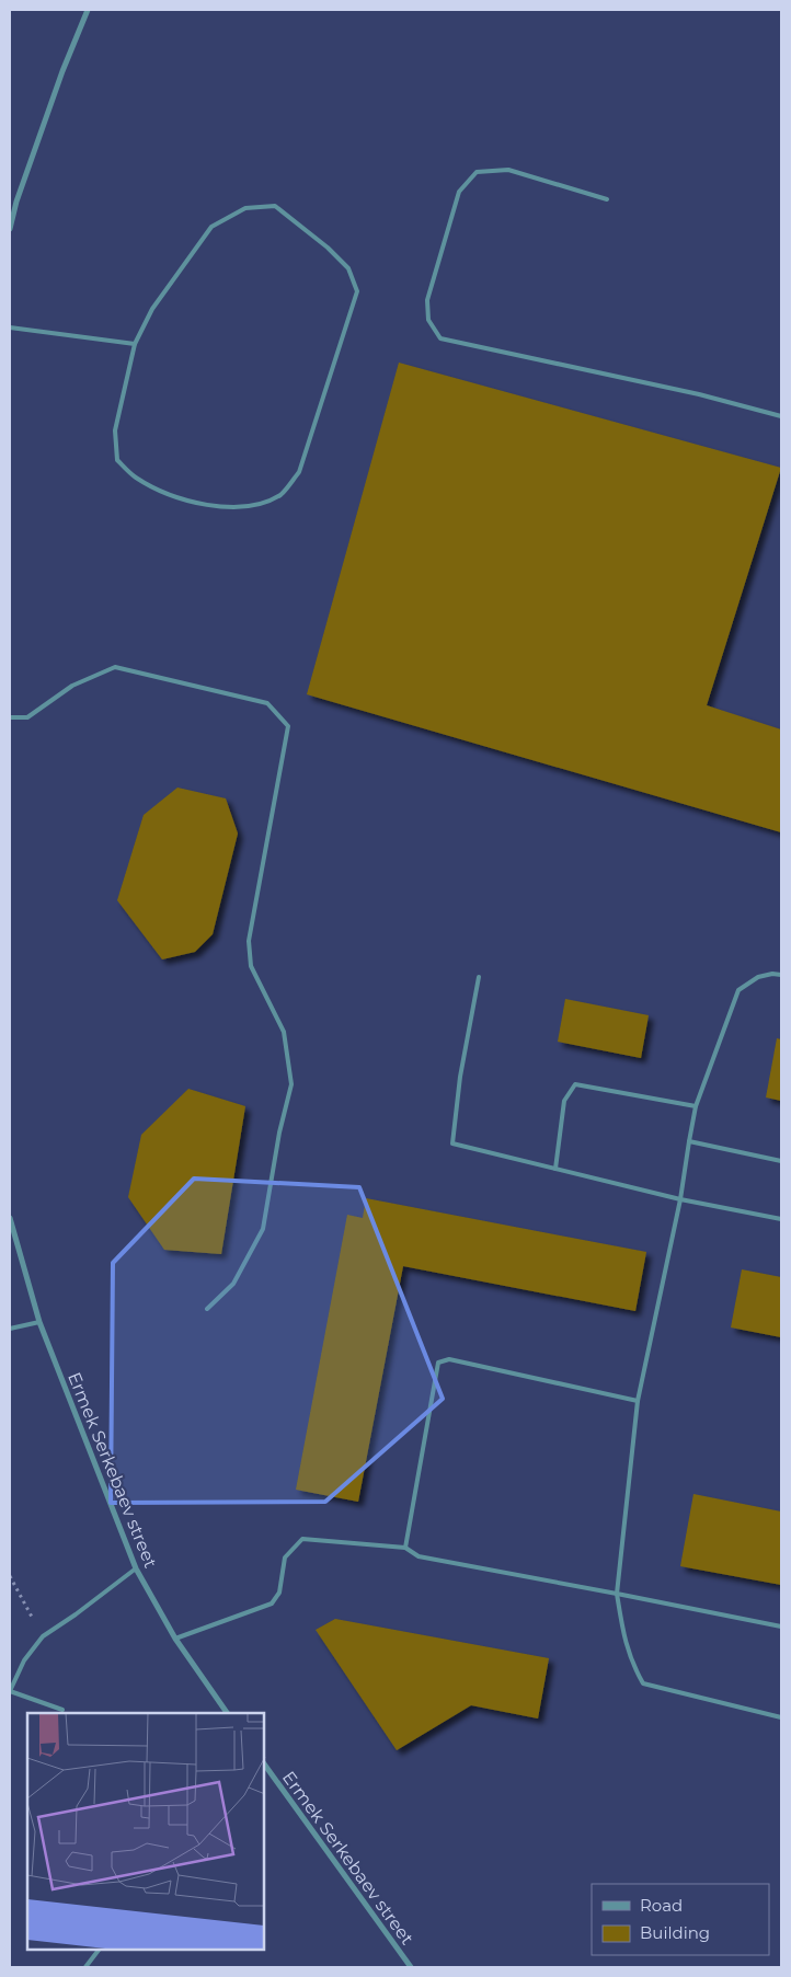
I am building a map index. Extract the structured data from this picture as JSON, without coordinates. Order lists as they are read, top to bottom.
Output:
{
  "streets": {
    "street": ["Ermek Serkebaev street"]
  },
  "legend": ["Road", "Building"]
}
